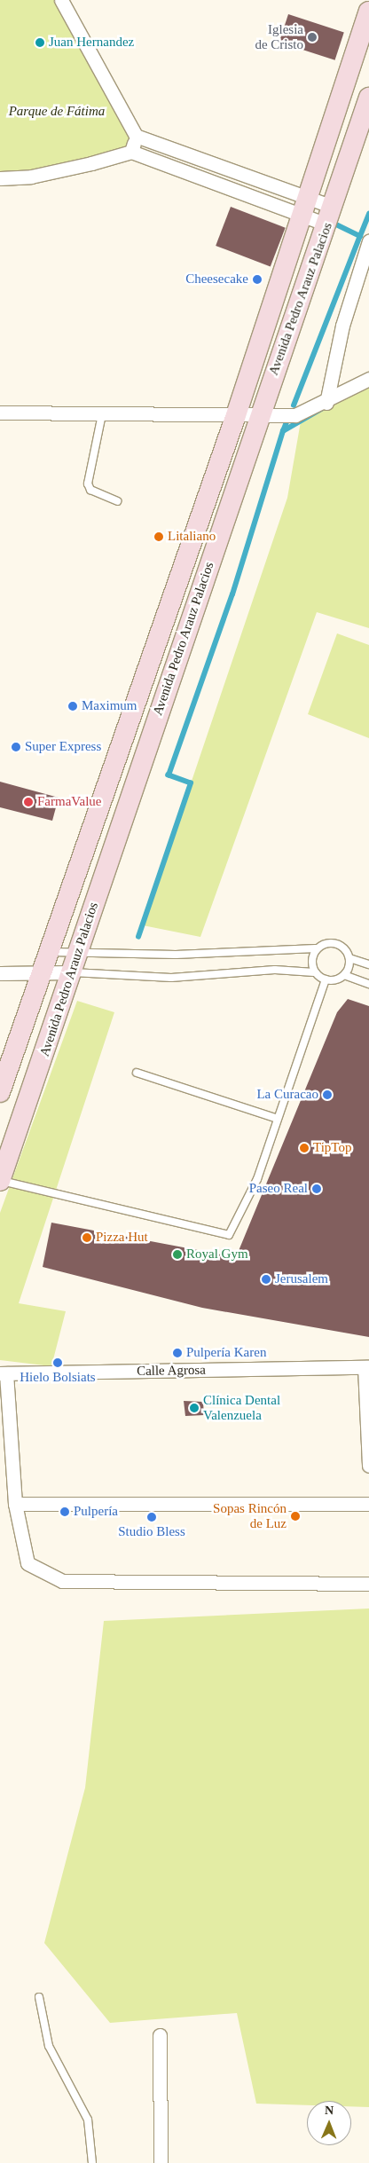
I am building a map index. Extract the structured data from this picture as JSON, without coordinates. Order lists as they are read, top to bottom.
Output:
{
  "streets": {
    "street": ["Avenida Pedro Arauz Palacios", "Calle Agrosa"]
  },
  "parks": ["Parque de Fátima"],
  "places": [
    "Iglesia de Cristo",
    "Juan Hernandez",
    "Cheesecake",
    "Litaliano",
    "Maximum",
    "Super Express",
    "FarmaValue",
    "La Curacao",
    "TipTop",
    "Paseo Real",
    "Pizza Hut",
    "Royal Gym",
    "Jerusalem",
    "Pulpería Karen",
    "Hielo Bolsiats",
    "Clínica Dental Valenzuela",
    "Pulpería",
    "Sopas Rincón de Luz",
    "Studio Bless"
  ],
  "north": "top"
}
